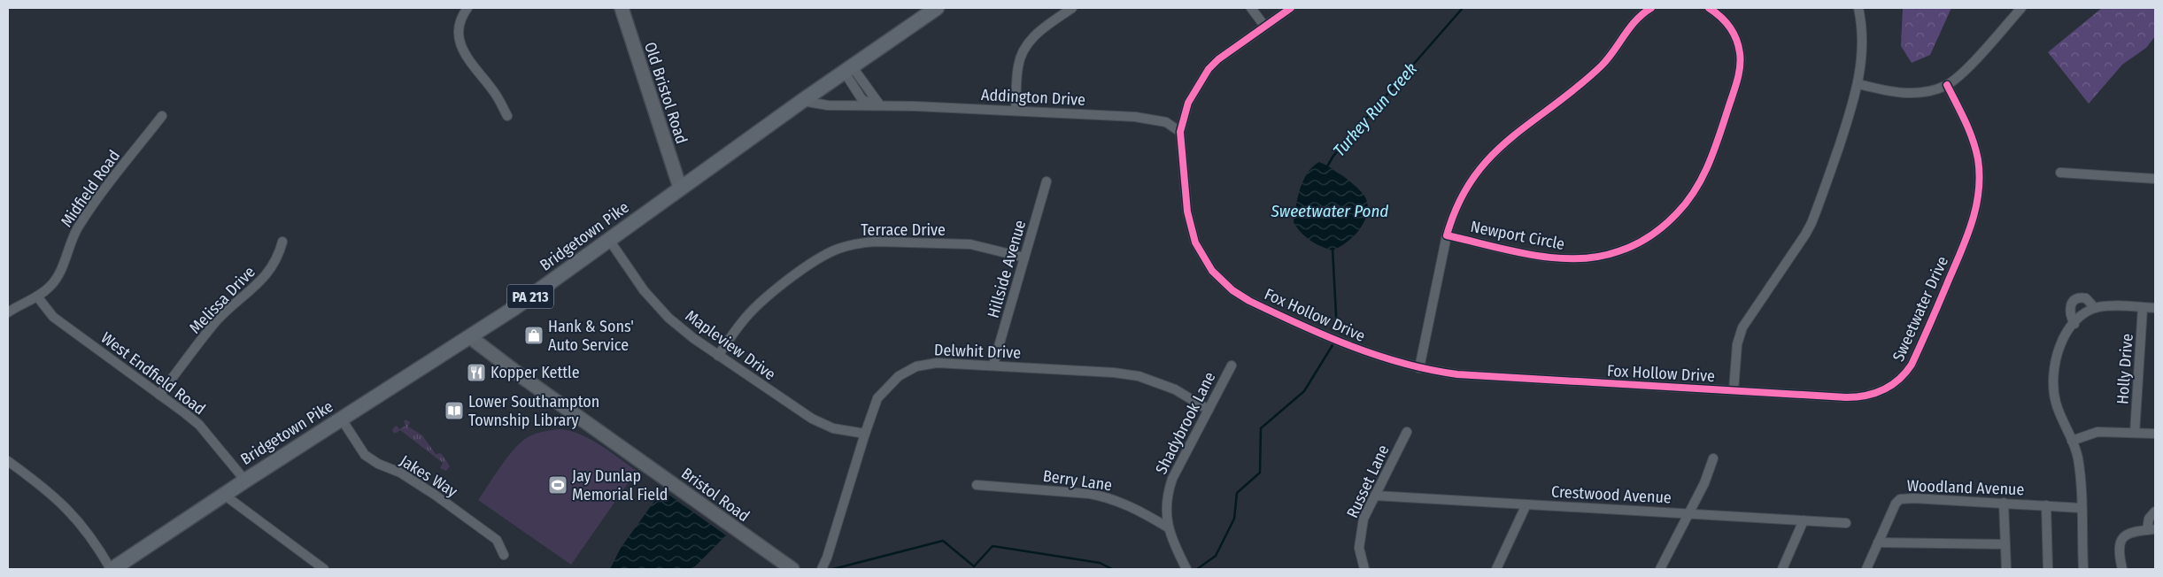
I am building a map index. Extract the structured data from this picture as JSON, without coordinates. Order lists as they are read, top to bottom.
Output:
{
  "streets": {
    "main road": [
      "Old Bristol Road",
      "Bridgetown Pike",
      "PA 213",
      "Bristol Road"
    ],
    "street": [
      "Addington Drive",
      "Midfield Road",
      "Terrace Drive",
      "Newport Circle",
      "Hillside Avenue",
      "Melissa Drive",
      "Sweetwater Drive",
      "Fox Hollow Drive",
      "Mapleview Drive",
      "Delwhit Drive",
      "Holly Drive",
      "West Endfield Road",
      "Shadybrook Lane",
      "Jakes Way",
      "Berry Lane",
      "Russet Lane",
      "Woodland Avenue",
      "Crestwood Avenue"
    ]
  },
  "crossings": [
    ["Old Bristol Road", "Bridgetown Pike"],
    ["Addington Drive", "Bridgetown Pike"],
    ["Addington Drive", "Fox Hollow Drive"],
    ["Midfield Road", "West Endfield Road"],
    ["Terrace Drive", "Hillside Avenue"],
    ["Terrace Drive", "Mapleview Drive"],
    ["Newport Circle", "Fox Hollow Drive"],
    ["Bridgetown Pike", "Mapleview Drive"],
    ["Bridgetown Pike", "West Endfield Road"],
    ["Bridgetown Pike", "Jakes Way"],
    ["Bridgetown Pike", "Bristol Road"],
    ["Hillside Avenue", "Delwhit Drive"],
    ["Melissa Drive", "West Endfield Road"],
    ["Sweetwater Drive", "Fox Hollow Drive"],
    ["Mapleview Drive", "Delwhit Drive"],
    ["Delwhit Drive", "Shadybrook Lane"],
    ["Shadybrook Lane", "Berry Lane"],
    ["Russet Lane", "Crestwood Avenue"]
  ],
  "water": ["Turkey Run Creek", "Sweetwater Pond"],
  "places": {
    "shop": ["Hank & Sons' Auto Service"],
    "restaurant": ["Kopper Kettle"],
    "library": ["Lower Southampton Township Library"],
    "sports": ["Jay Dunlap Memorial Field"]
  }
}
